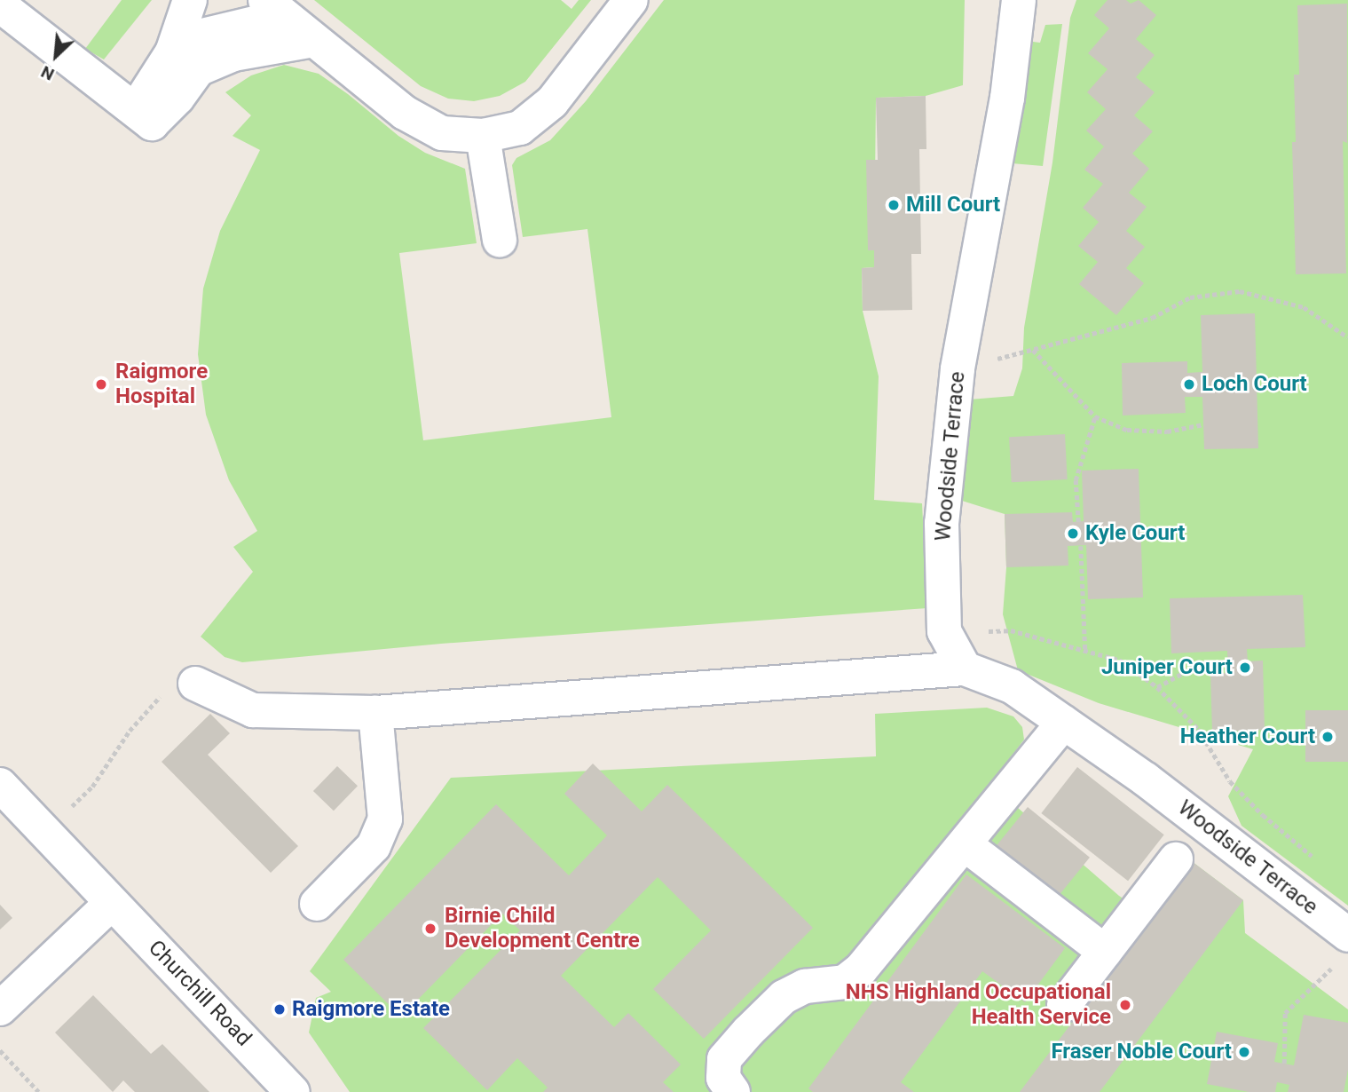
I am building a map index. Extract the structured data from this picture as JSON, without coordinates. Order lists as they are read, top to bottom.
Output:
{
  "streets": {
    "street": ["Woodside Terrace", "Churchill Road"]
  },
  "places": [
    "Mill Court",
    "Raigmore Hospital",
    "Loch Court",
    "Kyle Court",
    "Juniper Court",
    "Heather Court",
    "Birnie Child Development Centre",
    "NHS Highland Occupational Health Service",
    "Raigmore Estate",
    "Fraser Noble Court"
  ],
  "north": "bottom left"
}
